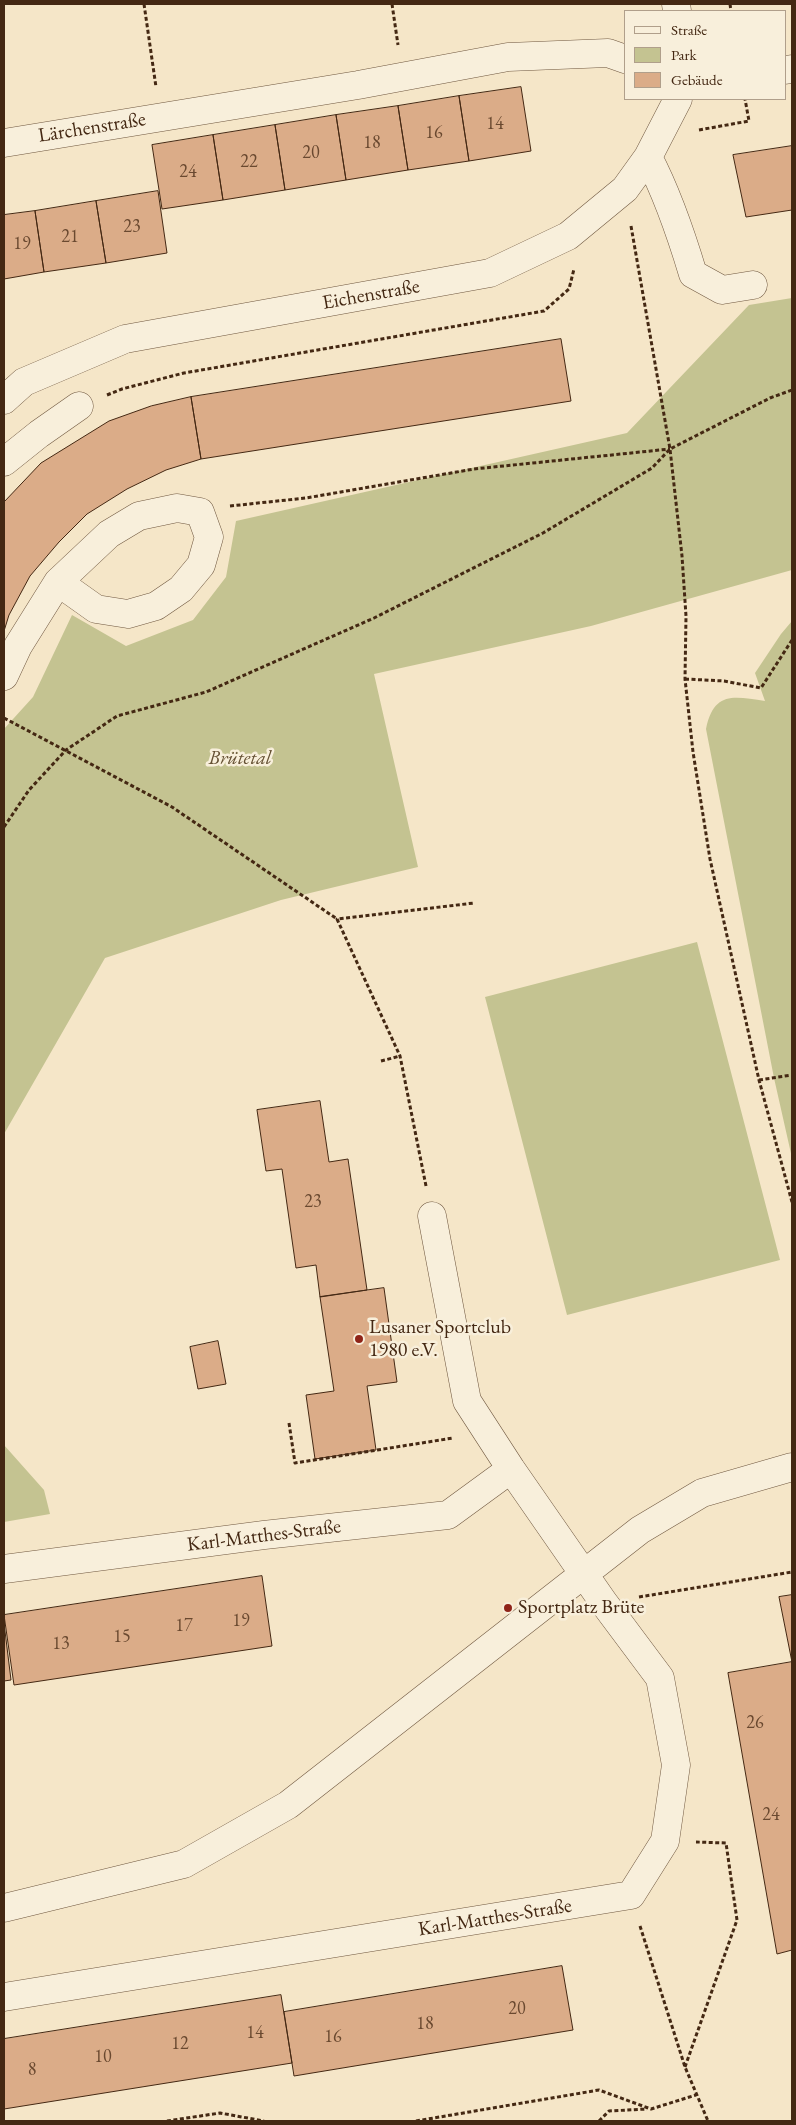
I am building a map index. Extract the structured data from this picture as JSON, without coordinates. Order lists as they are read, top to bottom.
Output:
{
  "streets": {
    "street": ["Lärchenstraße", "Eichenstraße", "Karl-Matthes-Straße"]
  },
  "parks": ["Brütetal"],
  "places": ["Lusaner Sportclub 1980 e.V.", "Sportplatz Brüte"],
  "house_numbers": [
    "14",
    "16",
    "18",
    "20",
    "22",
    "24",
    "23",
    "21",
    "19",
    "23",
    "19",
    "17",
    "15",
    "13",
    "26",
    "24",
    "20",
    "18",
    "14",
    "16",
    "12",
    "10",
    "8"
  ],
  "legend": ["Straße", "Park", "Gebäude"]
}
